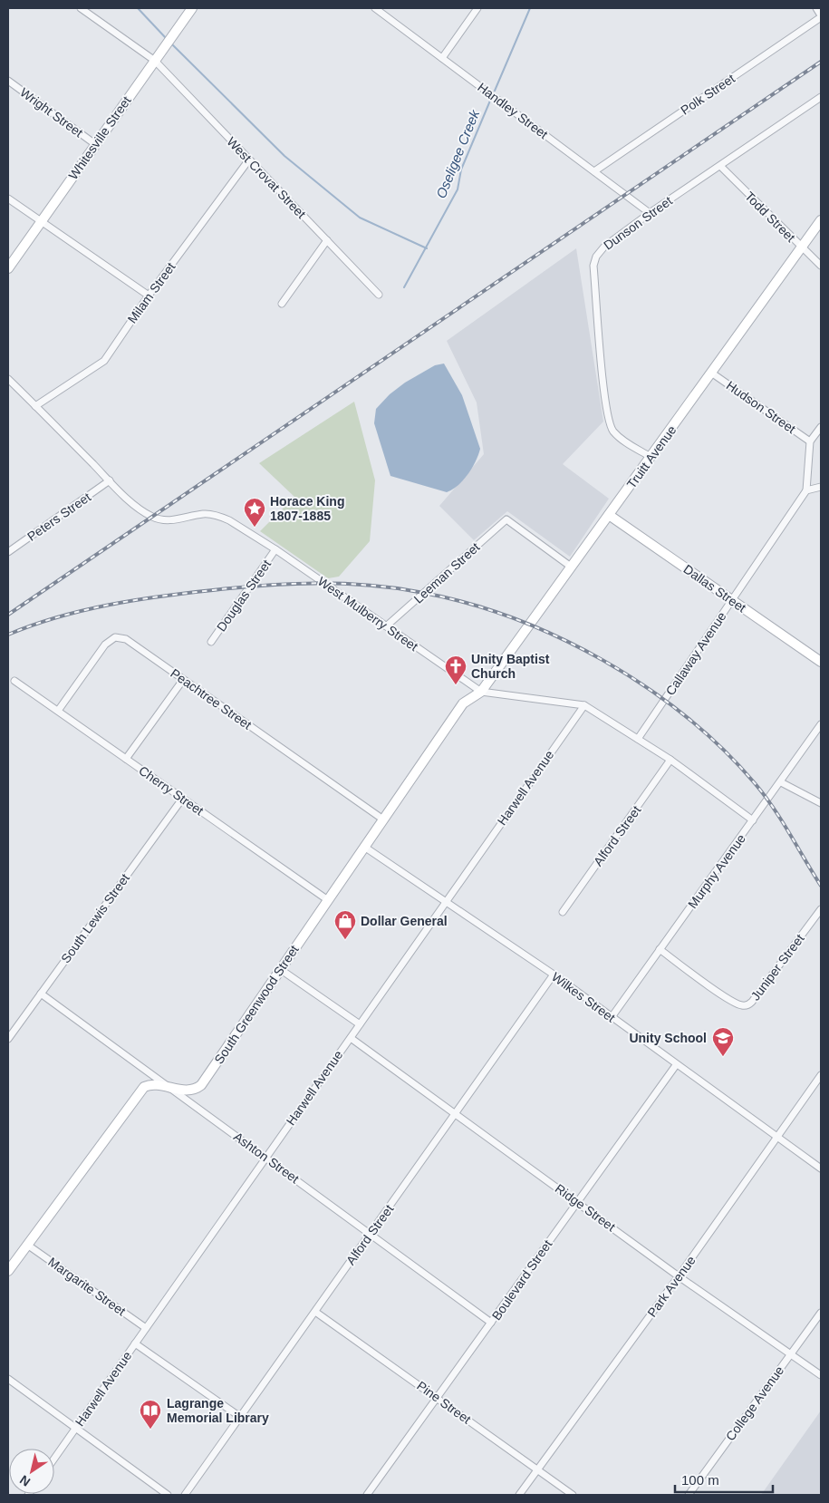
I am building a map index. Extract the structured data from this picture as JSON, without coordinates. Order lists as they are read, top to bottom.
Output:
{
  "streets": {
    "street": [
      "Polk Street",
      "Handley Street",
      "Wright Street",
      "Whitesville Street",
      "West Crovat Street",
      "Todd Street",
      "Dunson Street",
      "Milam Street",
      "Hudson Street",
      "Truitt Avenue",
      "Peters Street",
      "Leeman Street",
      "Dallas Street",
      "Douglas Street",
      "West Mulberry Street",
      "Callaway Avenue",
      "Peachtree Street",
      "Harwell Avenue",
      "Cherry Street",
      "Alford Street",
      "Murphy Avenue",
      "South Lewis Street",
      "Juniper Street",
      "Wilkes Street",
      "South Greenwood Street",
      "Ashton Street",
      "Ridge Street",
      "Boulevard Street",
      "Margarite Street",
      "Park Avenue",
      "Pine Street",
      "College Avenue"
    ]
  },
  "crossings": [
    ["Polk Street", "Handley Street"],
    ["Handley Street", "Dunson Street"],
    ["Wright Street", "Whitesville Street"],
    ["Whitesville Street", "West Crovat Street"],
    ["West Crovat Street", "Milam Street"],
    ["Todd Street", "Dunson Street"],
    ["Todd Street", "Truitt Avenue"],
    ["Dunson Street", "Truitt Avenue"],
    ["Milam Street", "West Mulberry Street"],
    ["Hudson Street", "Truitt Avenue"],
    ["Truitt Avenue", "Leeman Street"],
    ["Truitt Avenue", "Dallas Street"],
    ["Truitt Avenue", "West Mulberry Street"],
    ["Truitt Avenue", "South Greenwood Street"],
    ["Peters Street", "West Mulberry Street"],
    ["Leeman Street", "West Mulberry Street"],
    ["Dallas Street", "Callaway Avenue"],
    ["Douglas Street", "West Mulberry Street"],
    ["West Mulberry Street", "Callaway Avenue"],
    ["West Mulberry Street", "Harwell Avenue"],
    ["West Mulberry Street", "Alford Street"],
    ["West Mulberry Street", "Murphy Avenue"],
    ["West Mulberry Street", "South Greenwood Street"],
    ["Peachtree Street", "Cherry Street"],
    ["Peachtree Street", "South Greenwood Street"],
    ["Harwell Avenue", "Wilkes Street"],
    ["Harwell Avenue", "Ashton Street"],
    ["Harwell Avenue", "Ridge Street"],
    ["Harwell Avenue", "Margarite Street"],
    ["Cherry Street", "South Lewis Street"],
    ["Cherry Street", "South Greenwood Street"],
    ["Alford Street", "Wilkes Street"],
    ["Alford Street", "Ashton Street"],
    ["Alford Street", "Ridge Street"],
    ["Alford Street", "Pine Street"],
    ["Murphy Avenue", "Juniper Street"],
    ["Murphy Avenue", "Wilkes Street"],
    ["South Lewis Street", "Ashton Street"],
    ["Wilkes Street", "South Greenwood Street"],
    ["Wilkes Street", "Boulevard Street"],
    ["Wilkes Street", "Park Avenue"],
    ["South Greenwood Street", "Ashton Street"],
    ["South Greenwood Street", "Margarite Street"],
    ["Ashton Street", "Boulevard Street"],
    ["Ridge Street", "Boulevard Street"],
    ["Ridge Street", "Park Avenue"],
    ["Ridge Street", "College Avenue"],
    ["Boulevard Street", "Pine Street"],
    ["Park Avenue", "Pine Street"]
  ],
  "water": ["Oseligee Creek"],
  "places": {
    "place": ["Horace King 1807-1885"],
    "church": ["Unity Baptist Church"],
    "shop": ["Dollar General"],
    "school or university": ["Unity School"],
    "library": ["Lagrange Memorial Library"]
  },
  "scale_bar": "100 m",
  "north": "bottom left"
}
